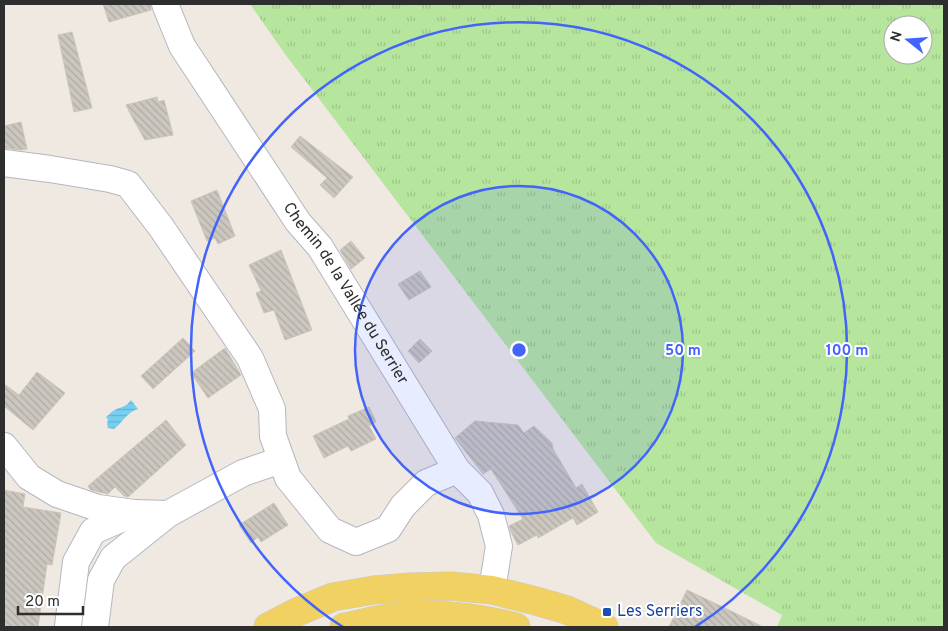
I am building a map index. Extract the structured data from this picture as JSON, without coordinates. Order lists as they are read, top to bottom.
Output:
{
  "streets": {
    "street": ["Chemin de la Vallée du Serrier"]
  },
  "places": {
    "transit": ["Les Serriers"]
  },
  "scale_bar": "20 m",
  "north": "left",
  "rings": ["50 m", "100 m"]
}
